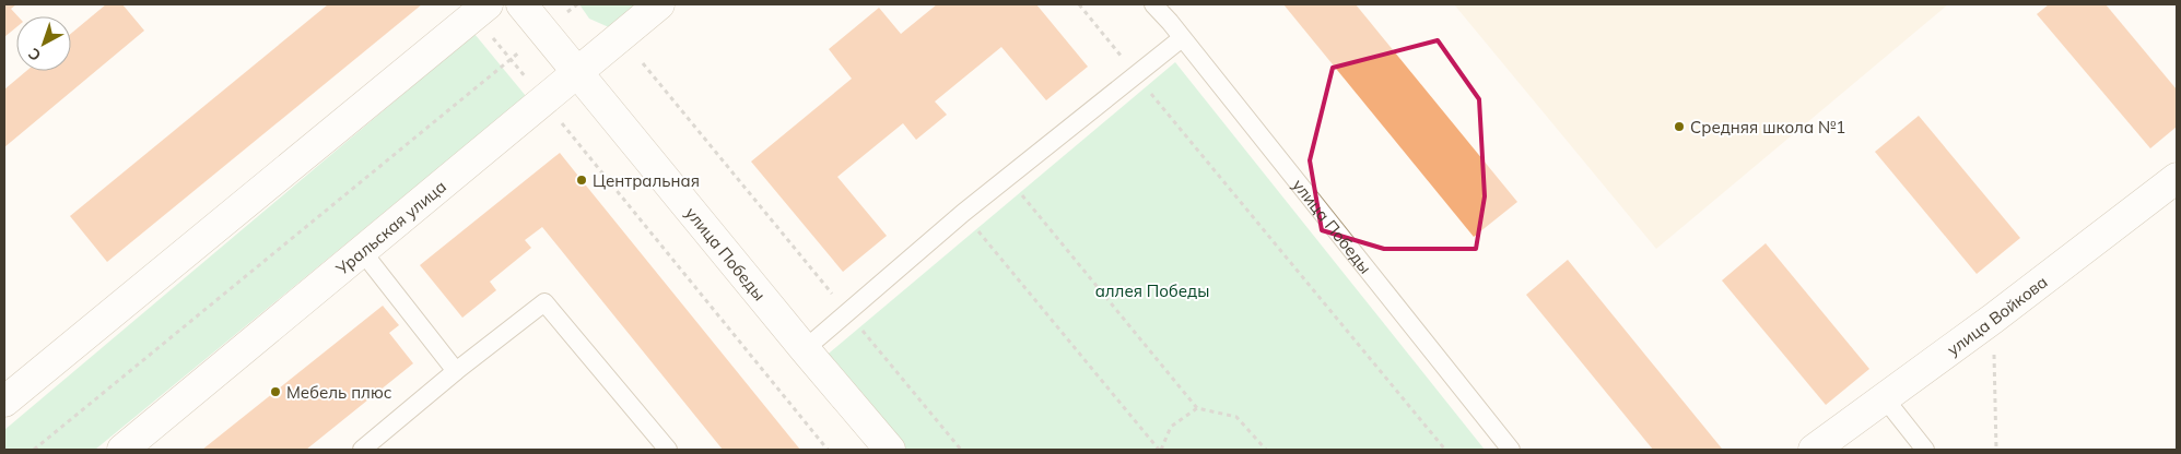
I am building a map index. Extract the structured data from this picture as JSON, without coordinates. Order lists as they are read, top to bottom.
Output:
{
  "streets": {
    "street": ["Уральская улица", "улица Победы", "улица Войкова"]
  },
  "crossings": [
    ["Уральская улица", "улица Победы"]
  ],
  "parks": ["аллея Победы"],
  "places": ["Средняя школа №1", "Центральная", "Мебель плюс"],
  "north": "bottom left"
}
